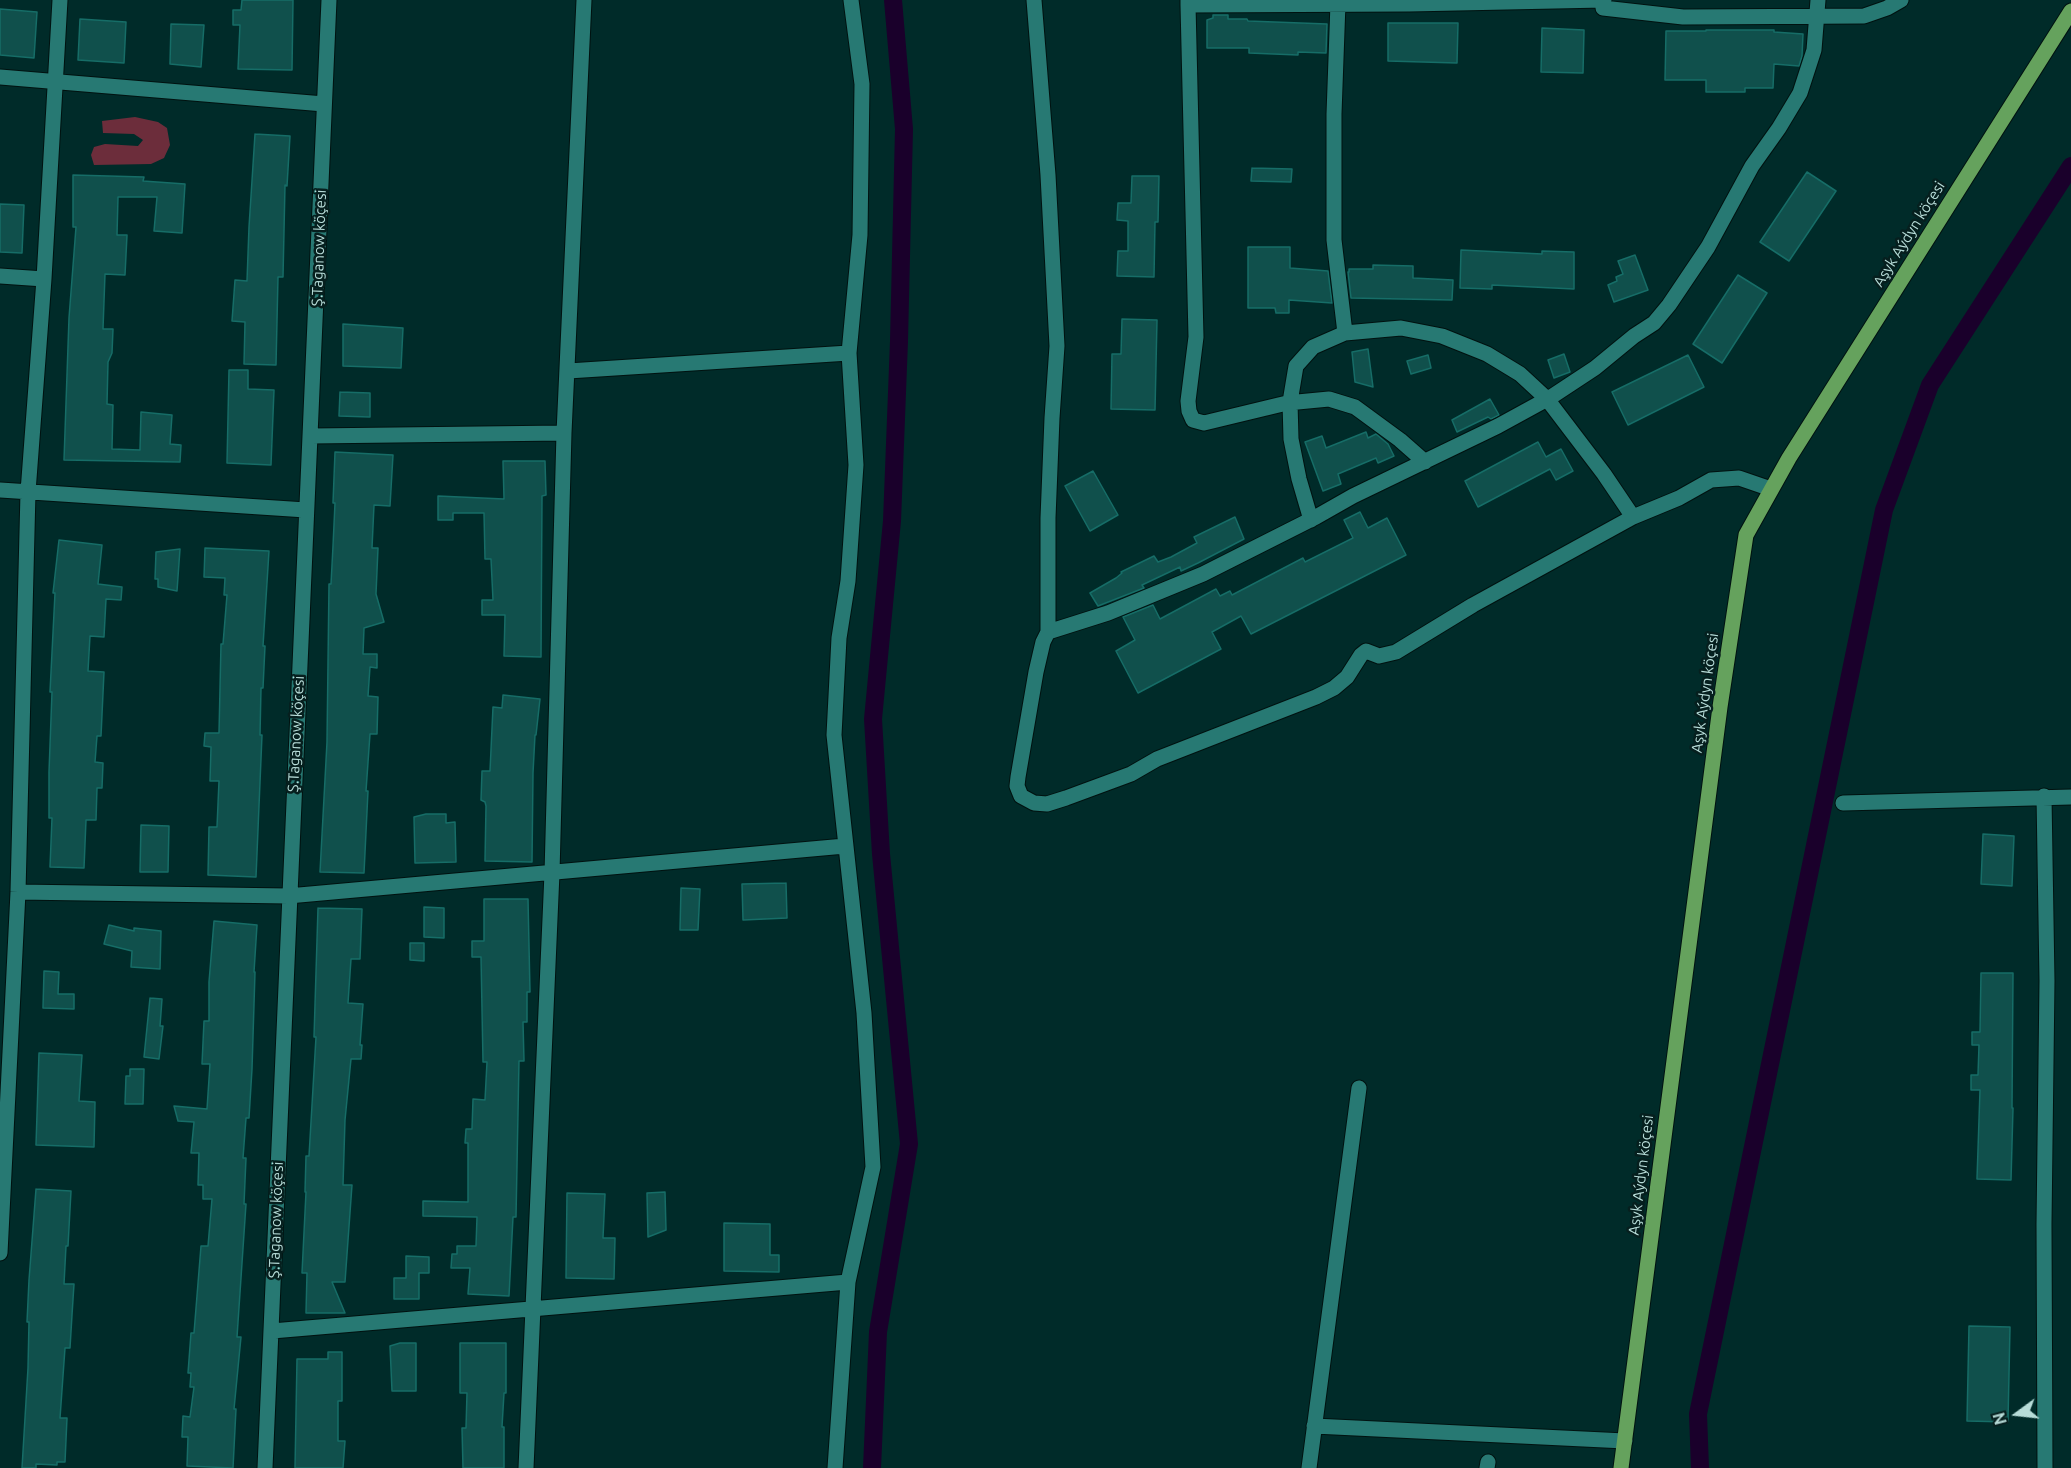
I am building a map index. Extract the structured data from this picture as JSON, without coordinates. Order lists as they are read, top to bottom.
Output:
{
  "streets": {
    "main road": ["Aşyk Aýdyn köçesi"],
    "street": ["Ş.Taganow köçesi"]
  },
  "north": "left"
}
